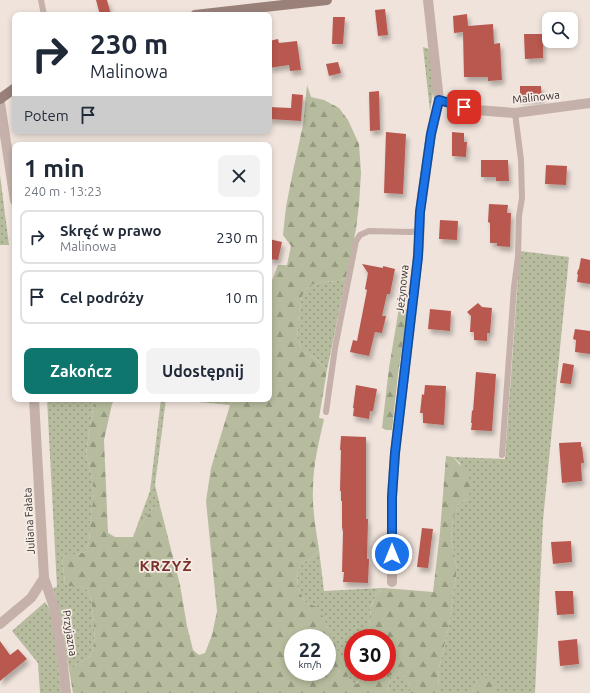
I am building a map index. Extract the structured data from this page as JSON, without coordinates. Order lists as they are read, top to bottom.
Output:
{
  "streets": {
    "street": [
      "Malinowa",
      "Jeżynowa",
      "Juliana Fałata",
      "Przyjazna"
    ]
  },
  "crossings": [
    ["Malinowa", "Jeżynowa"],
    ["Juliana Fałata", "Przyjazna"]
  ],
  "districts": ["KRZYŻ"],
  "page": {
    "turn": ["230 m", "Malinowa"],
    "then": "Potem",
    "heading": ["1 min", "240 m · 13:23"],
    "list": [
      {
        "name": "Skręć w prawo",
        "note": "Malinowa",
        "value": "230 m"
      },
      {
        "name": "Cel podróży",
        "value": "10 m"
      }
    ],
    "buttons": ["Zakończ", "Udostępnij"],
    "speed": "22 km/h",
    "limit": "30"
  }
}
